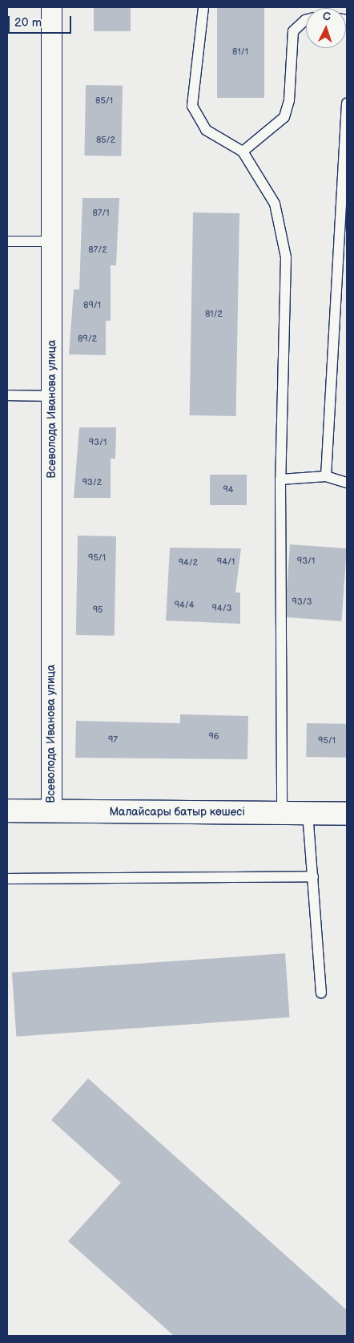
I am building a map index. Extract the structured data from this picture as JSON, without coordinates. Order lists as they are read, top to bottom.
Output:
{
  "streets": {
    "main road": ["Малайсары батыр көшесі"],
    "street": ["Всеволода Иванова улица"]
  },
  "crossings": [
    ["Всеволода Иванова улица", "Малайсары батыр көшесі"]
  ],
  "house_numbers": [
    "81/1",
    "85/1",
    "85/2",
    "87/1",
    "87/2",
    "89/1",
    "81/2",
    "89/2",
    "93/1",
    "93/2",
    "94",
    "95/1",
    "93/1",
    "94/1",
    "94/2",
    "93/3",
    "94/4",
    "94/3",
    "95",
    "96",
    "97",
    "95/1"
  ],
  "scale_bar": "20 m",
  "north": "top"
}
